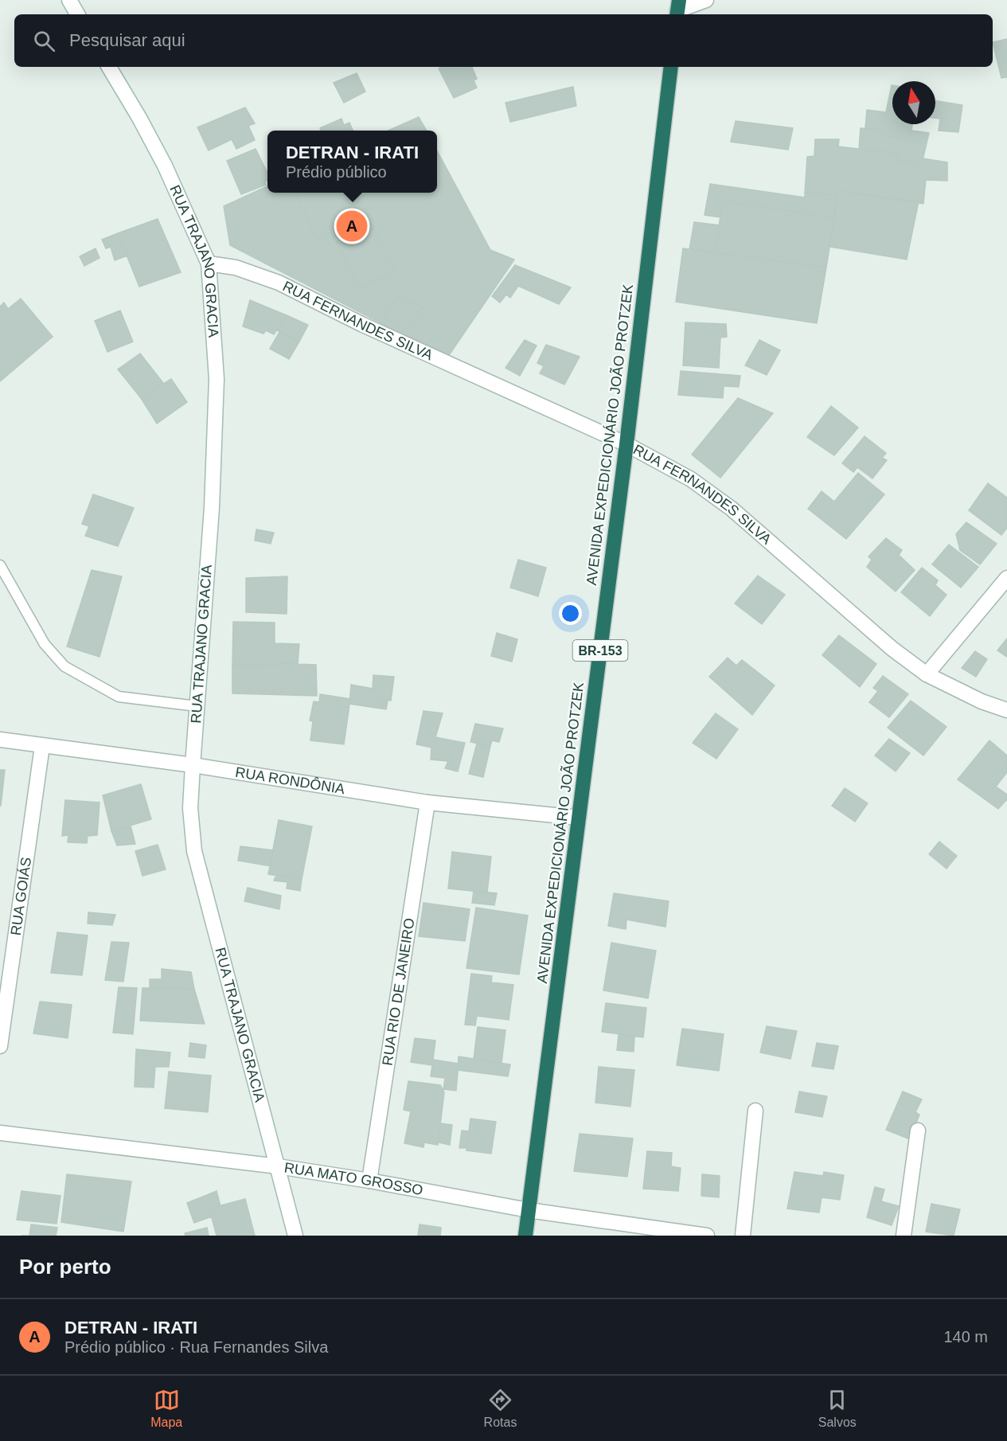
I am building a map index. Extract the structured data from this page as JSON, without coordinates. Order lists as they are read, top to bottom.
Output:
{
  "streets": {
    "highway": ["AVENIDA EXPEDICIONÁRIO JOÃO PROTZEK", "BR-153"],
    "street": [
      "RUA TRAJANO GRACIA",
      "RUA FERNANDES SILVA",
      "RUA RONDÔNIA",
      "RUA GOIÁS",
      "RUA RIO DE JANEIRO",
      "RUA MATO GROSSO"
    ]
  },
  "crossings": [
    ["RUA TRAJANO GRACIA", "RUA FERNANDES SILVA"],
    ["RUA TRAJANO GRACIA", "RUA RONDÔNIA"],
    ["RUA TRAJANO GRACIA", "RUA MATO GROSSO"],
    ["RUA FERNANDES SILVA", "AVENIDA EXPEDICIONÁRIO JOÃO PROTZEK"],
    ["AVENIDA EXPEDICIONÁRIO JOÃO PROTZEK", "RUA RONDÔNIA"],
    ["AVENIDA EXPEDICIONÁRIO JOÃO PROTZEK", "RUA MATO GROSSO"],
    ["RUA RONDÔNIA", "RUA GOIÁS"],
    ["RUA RONDÔNIA", "RUA RIO DE JANEIRO"],
    ["RUA RIO DE JANEIRO", "RUA MATO GROSSO"]
  ],
  "north": "top",
  "page": {
    "search": "Pesquisar aqui",
    "popup": ["DETRAN - IRATI", "Prédio público"],
    "pins": "A",
    "heading": "Por perto",
    "list": [
      {
        "mark": "A",
        "name": "DETRAN - IRATI",
        "note": "Prédio público · Rua Fernandes Silva",
        "value": "140 m"
      }
    ],
    "nav": ["Mapa", "Rotas", "Salvos"]
  }
}
